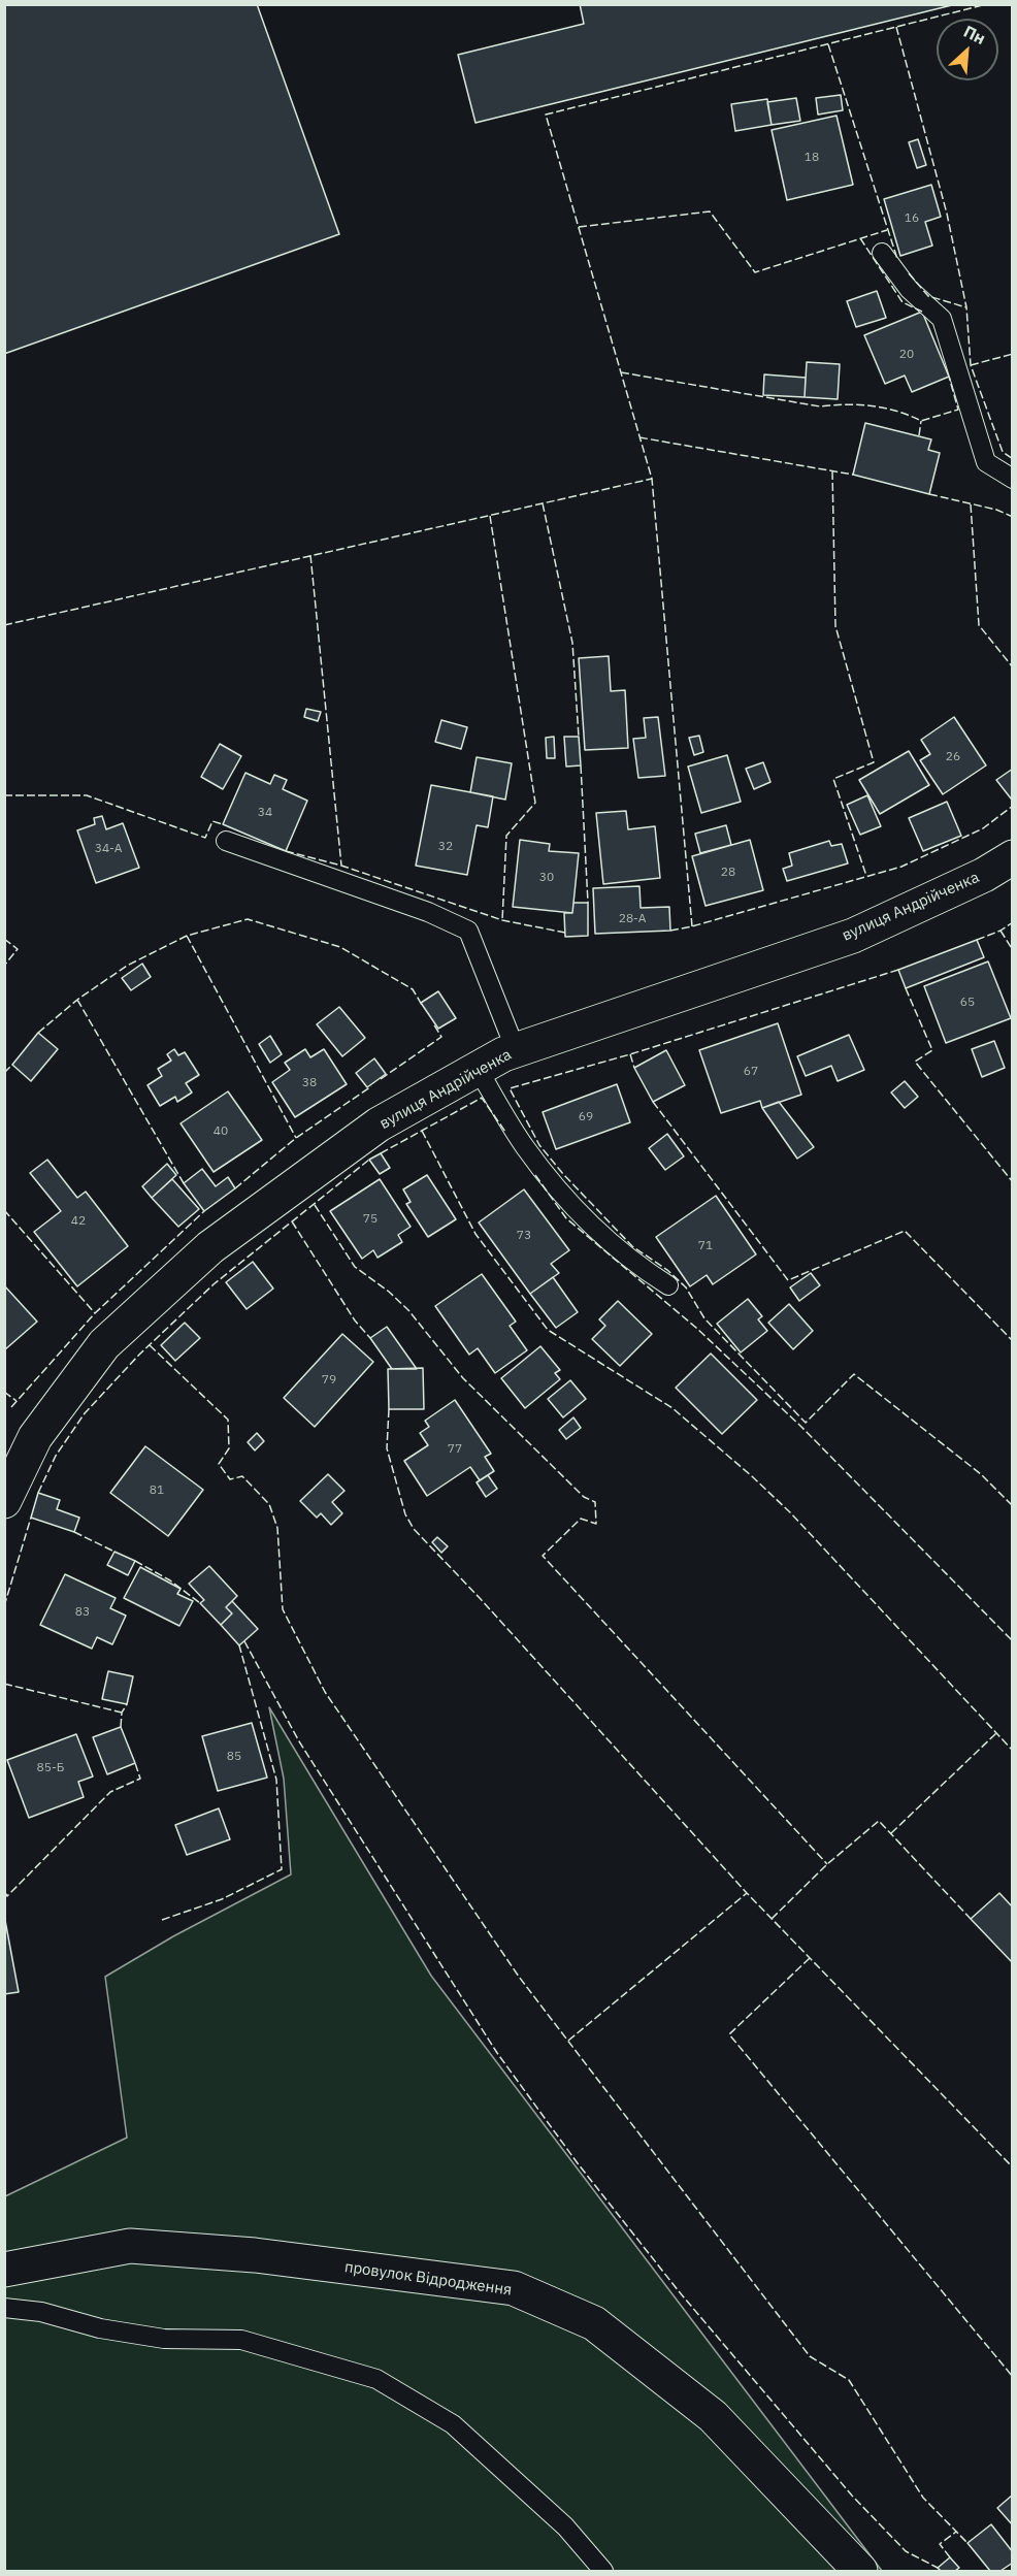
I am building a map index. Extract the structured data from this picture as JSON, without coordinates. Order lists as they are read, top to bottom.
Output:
{
  "streets": {
    "street": ["вулиця Андрійченка", "провулок Відродження"]
  },
  "house_numbers": [
    "18",
    "16",
    "20",
    "26",
    "34",
    "32",
    "34-А",
    "28",
    "30",
    "28-А",
    "65",
    "67",
    "38",
    "69",
    "40",
    "75",
    "42",
    "73",
    "71",
    "79",
    "77",
    "81",
    "83",
    "85",
    "85-Б"
  ],
  "north": "top right"
}
